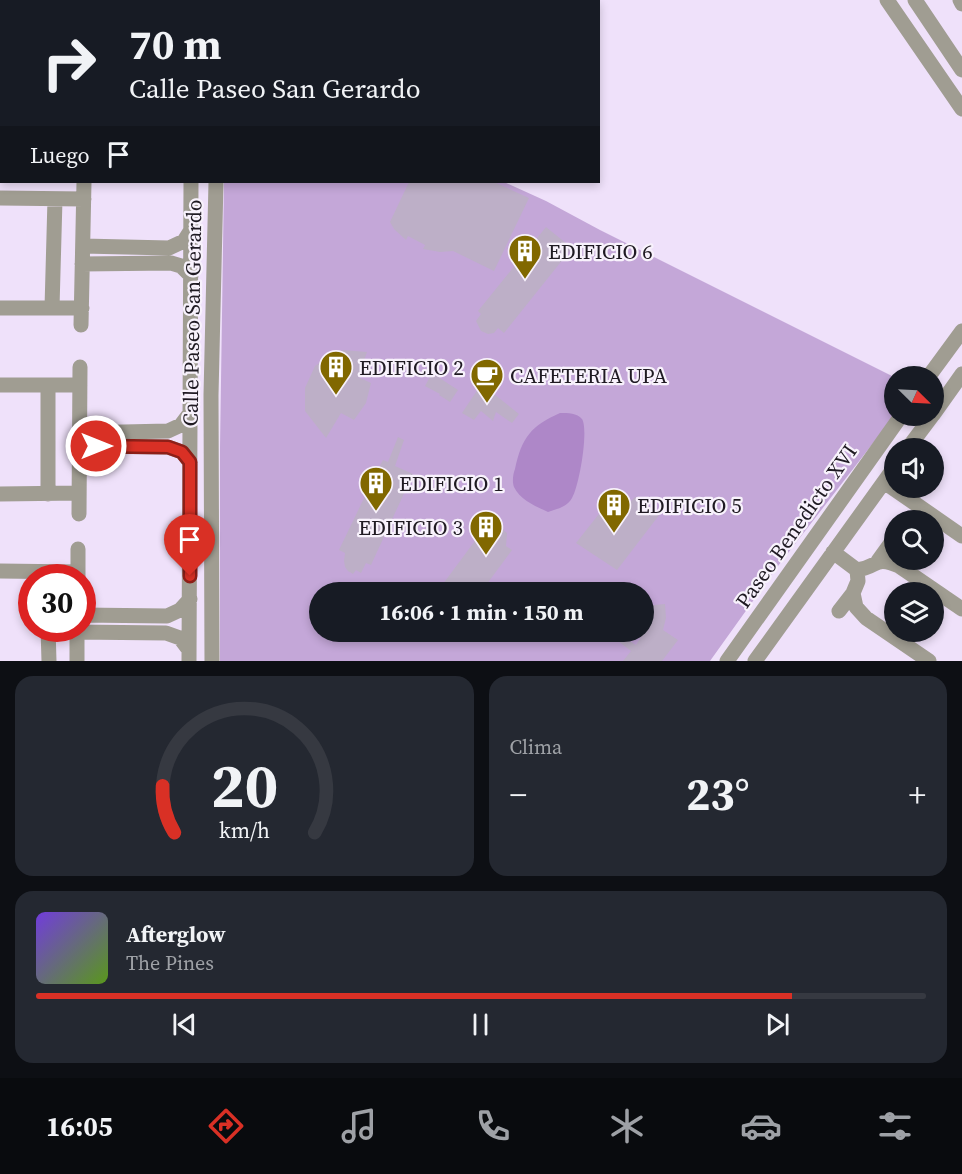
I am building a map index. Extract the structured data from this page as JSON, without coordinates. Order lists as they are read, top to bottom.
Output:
{
  "streets": {
    "street": ["Calle Paseo San Gerardo", "Paseo Benedicto XVI"]
  },
  "places": {
    "building": [
      "EDIFICIO 6",
      "EDIFICIO 2",
      "EDIFICIO 1",
      "EDIFICIO 5",
      "EDIFICIO 3"
    ],
    "cafe": ["CAFETERIA UPA"]
  },
  "north": "bottom right",
  "page": {
    "turn": ["70 m", "Calle Paseo San Gerardo"],
    "then": "Luego",
    "limit": "30",
    "trip": "16:06 · 1 min · 150 m",
    "tile": "Clima",
    "heat": ["−", "23°", "+"],
    "song": ["Afterglow", "The Pines"],
    "tabs": "16:05",
    "gauge": ["20", "km/h"]
  }
}
